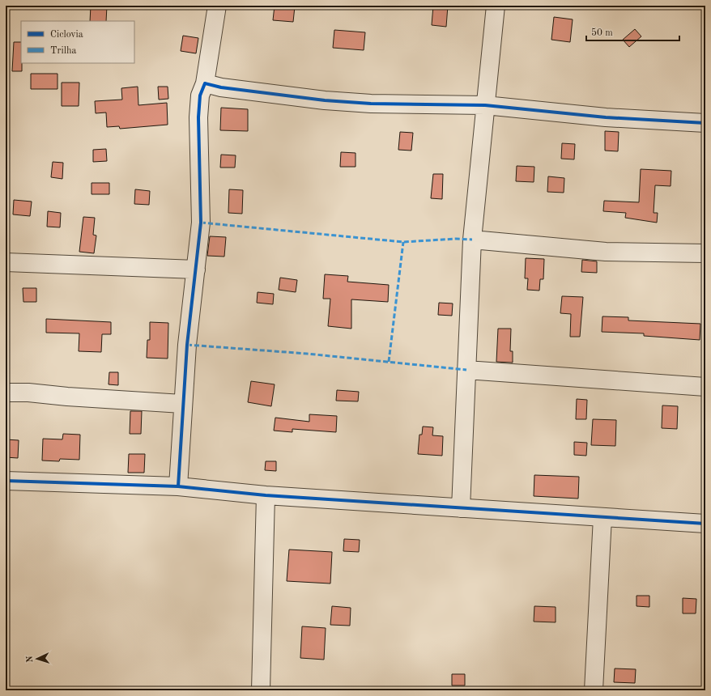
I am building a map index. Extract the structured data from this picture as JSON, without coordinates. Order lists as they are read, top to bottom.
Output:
{
  "legend": ["Ciclovia", "Trilha"],
  "scale_bar": "50 m",
  "north": "left"
}
